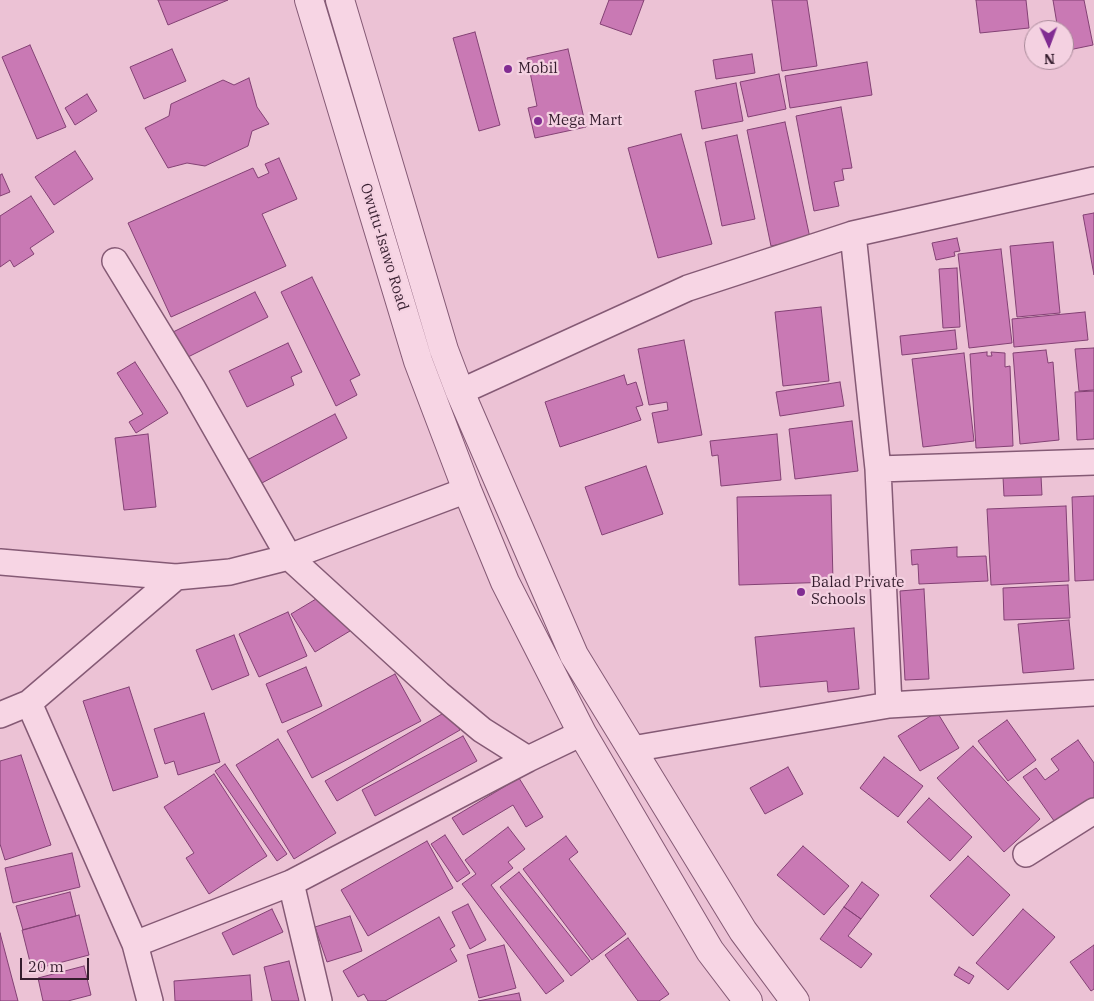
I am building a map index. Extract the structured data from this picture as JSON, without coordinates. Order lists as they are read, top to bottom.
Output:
{
  "streets": {
    "street": ["Owutu-Isawo Road"]
  },
  "places": ["Mobil", "Mega Mart", "Balad Private Schools"],
  "scale_bar": "20 m",
  "north": "bottom"
}
